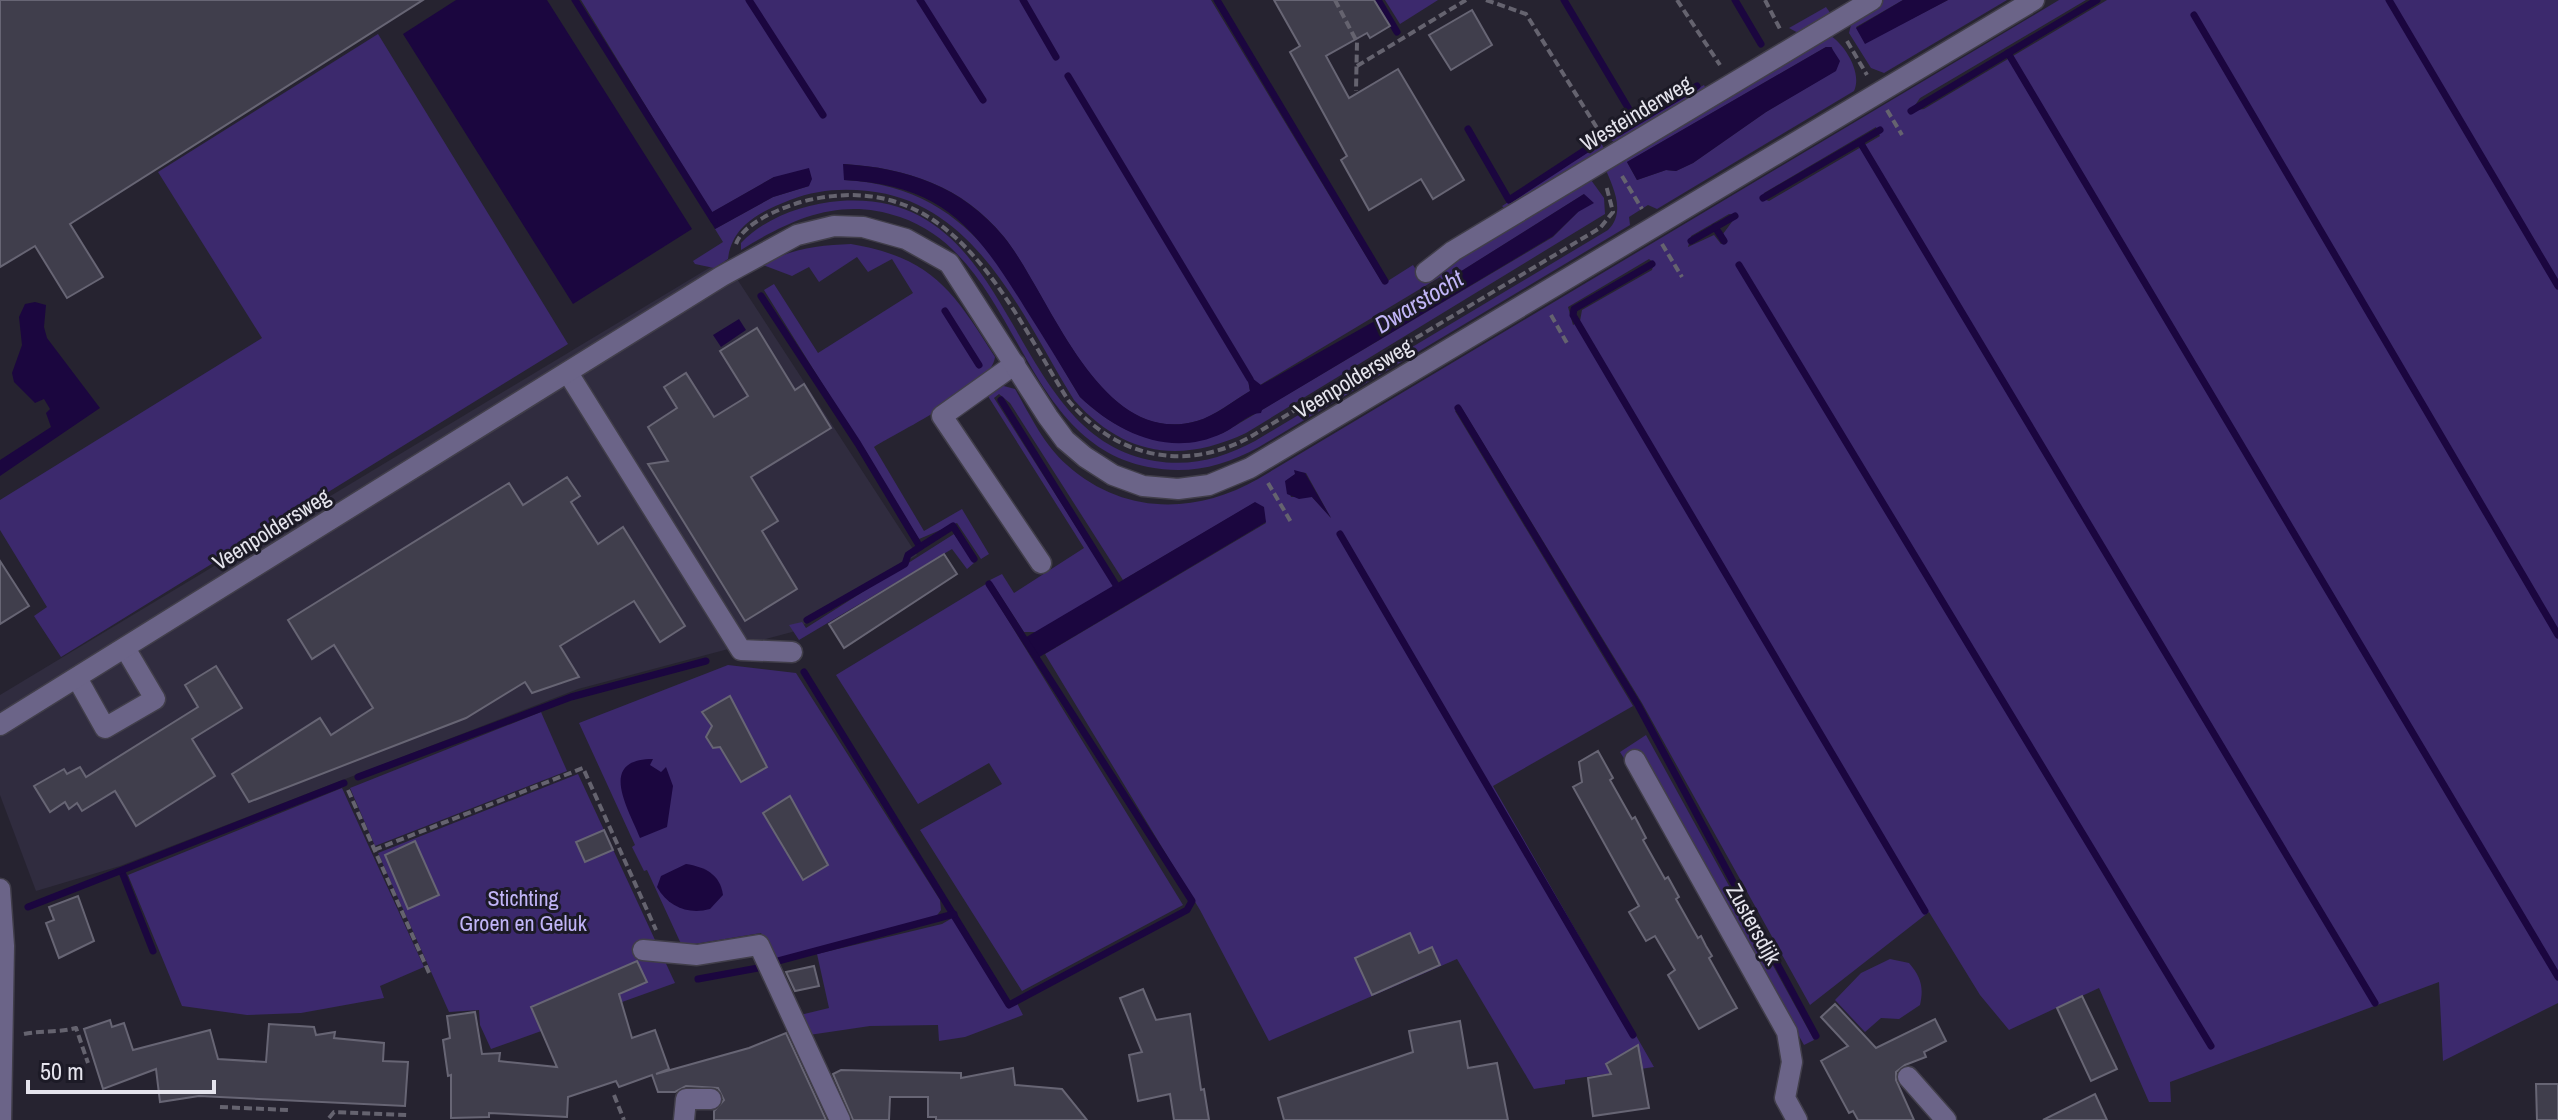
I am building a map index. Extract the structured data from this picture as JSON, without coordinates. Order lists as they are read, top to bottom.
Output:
{
  "streets": {
    "street": ["Westeinderweg", "Veenpoldersweg", "Zustersdijk"]
  },
  "crossings": [
    ["Westeinderweg", "Veenpoldersweg"]
  ],
  "water": ["Dwarstocht"],
  "parks": ["Stichting Groen en Geluk"],
  "scale_bar": "50 m"
}
